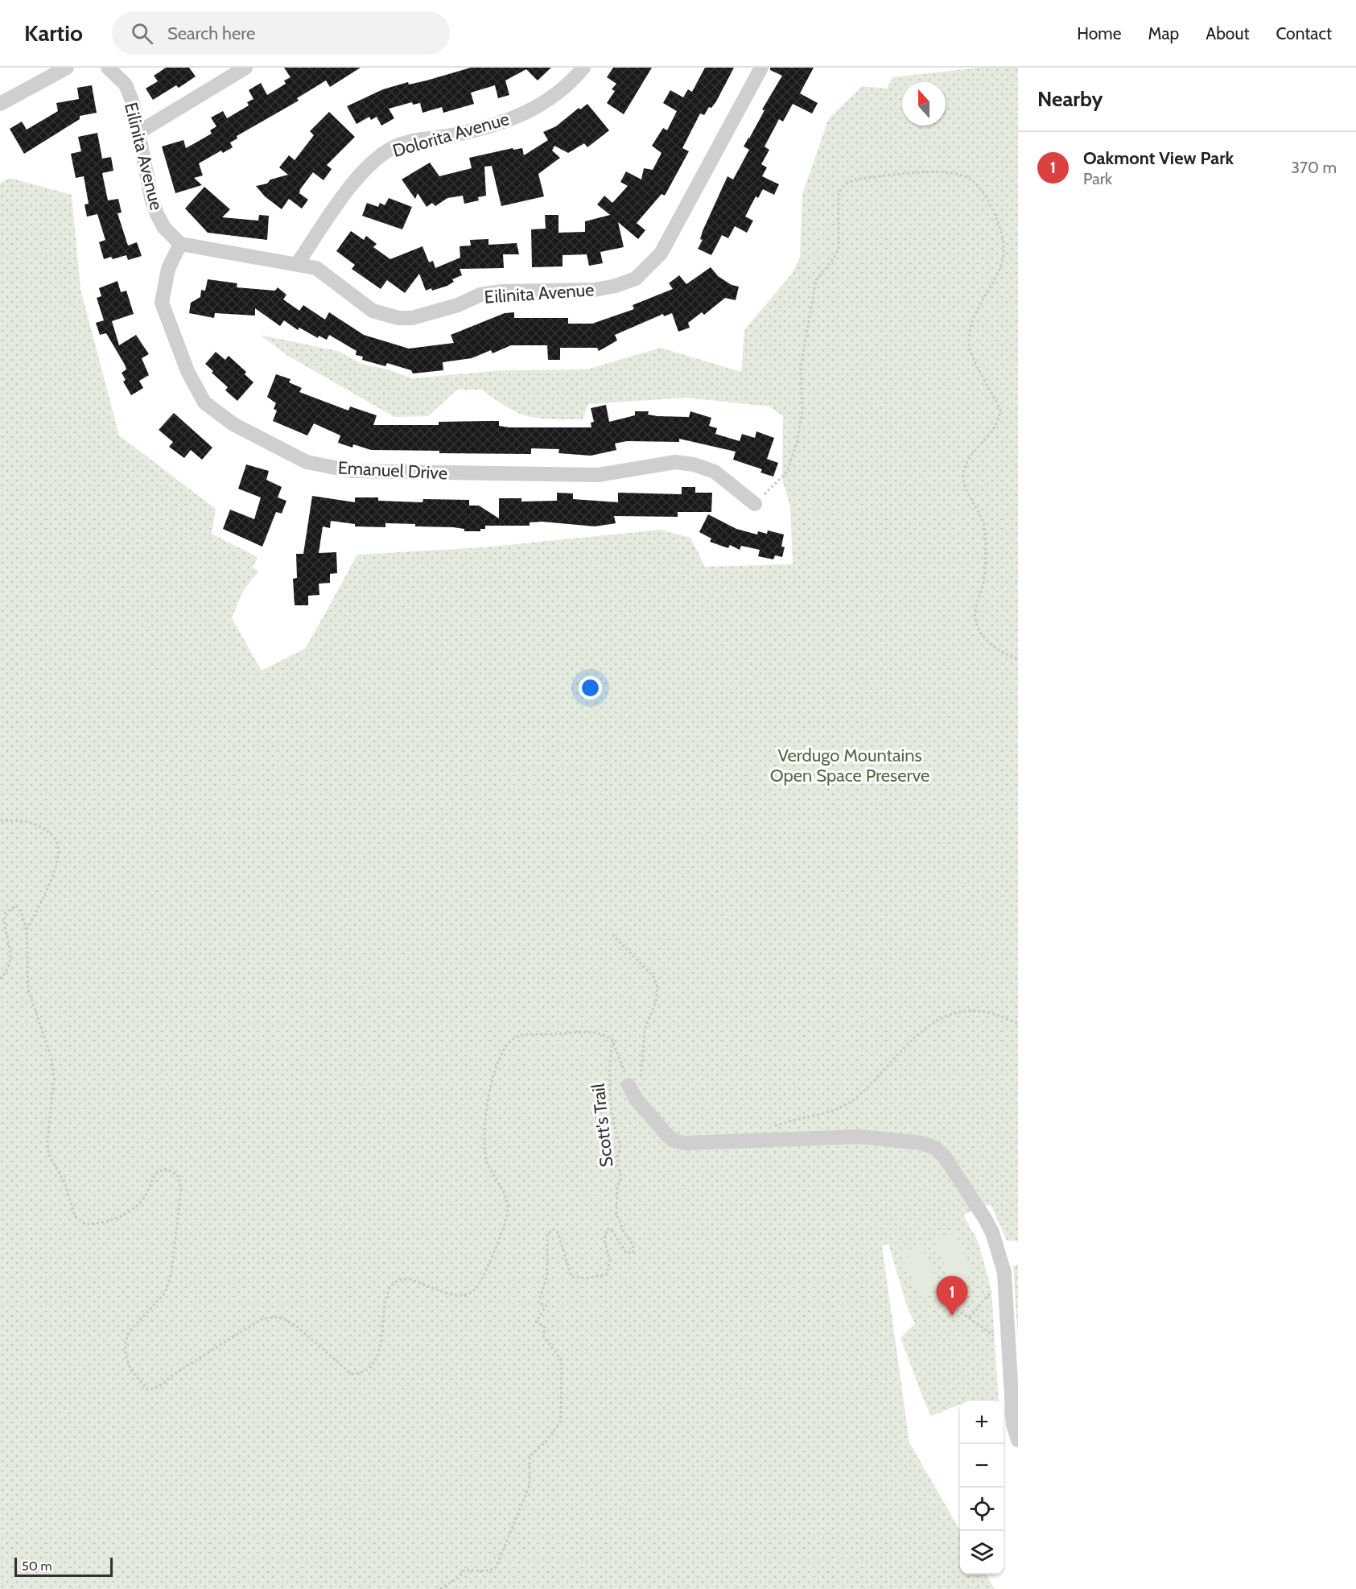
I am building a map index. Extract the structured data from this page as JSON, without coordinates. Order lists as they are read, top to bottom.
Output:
{
  "streets": {
    "street": ["Dolorita Avenue", "Eilinita Avenue", "Emanuel Drive"],
    "path": ["Scott's Trail"]
  },
  "crossings": [
    ["Dolorita Avenue", "Eilinita Avenue"],
    ["Eilinita Avenue", "Emanuel Drive"]
  ],
  "parks": ["Verdugo Mountains Open Space Preserve"],
  "scale_bar": "50 m",
  "north": "top",
  "page": {
    "header": "Kartio",
    "search": "Search here",
    "nav": [
      "Home",
      "Map",
      "About",
      "Contact"
    ],
    "heading": "Nearby",
    "list": [
      {
        "mark": "1",
        "name": "Oakmont View Park",
        "note": "Park",
        "value": "370 m"
      }
    ],
    "pins": "1",
    "map_buttons": ["+", "−"],
    "scale": "50 m"
  }
}
